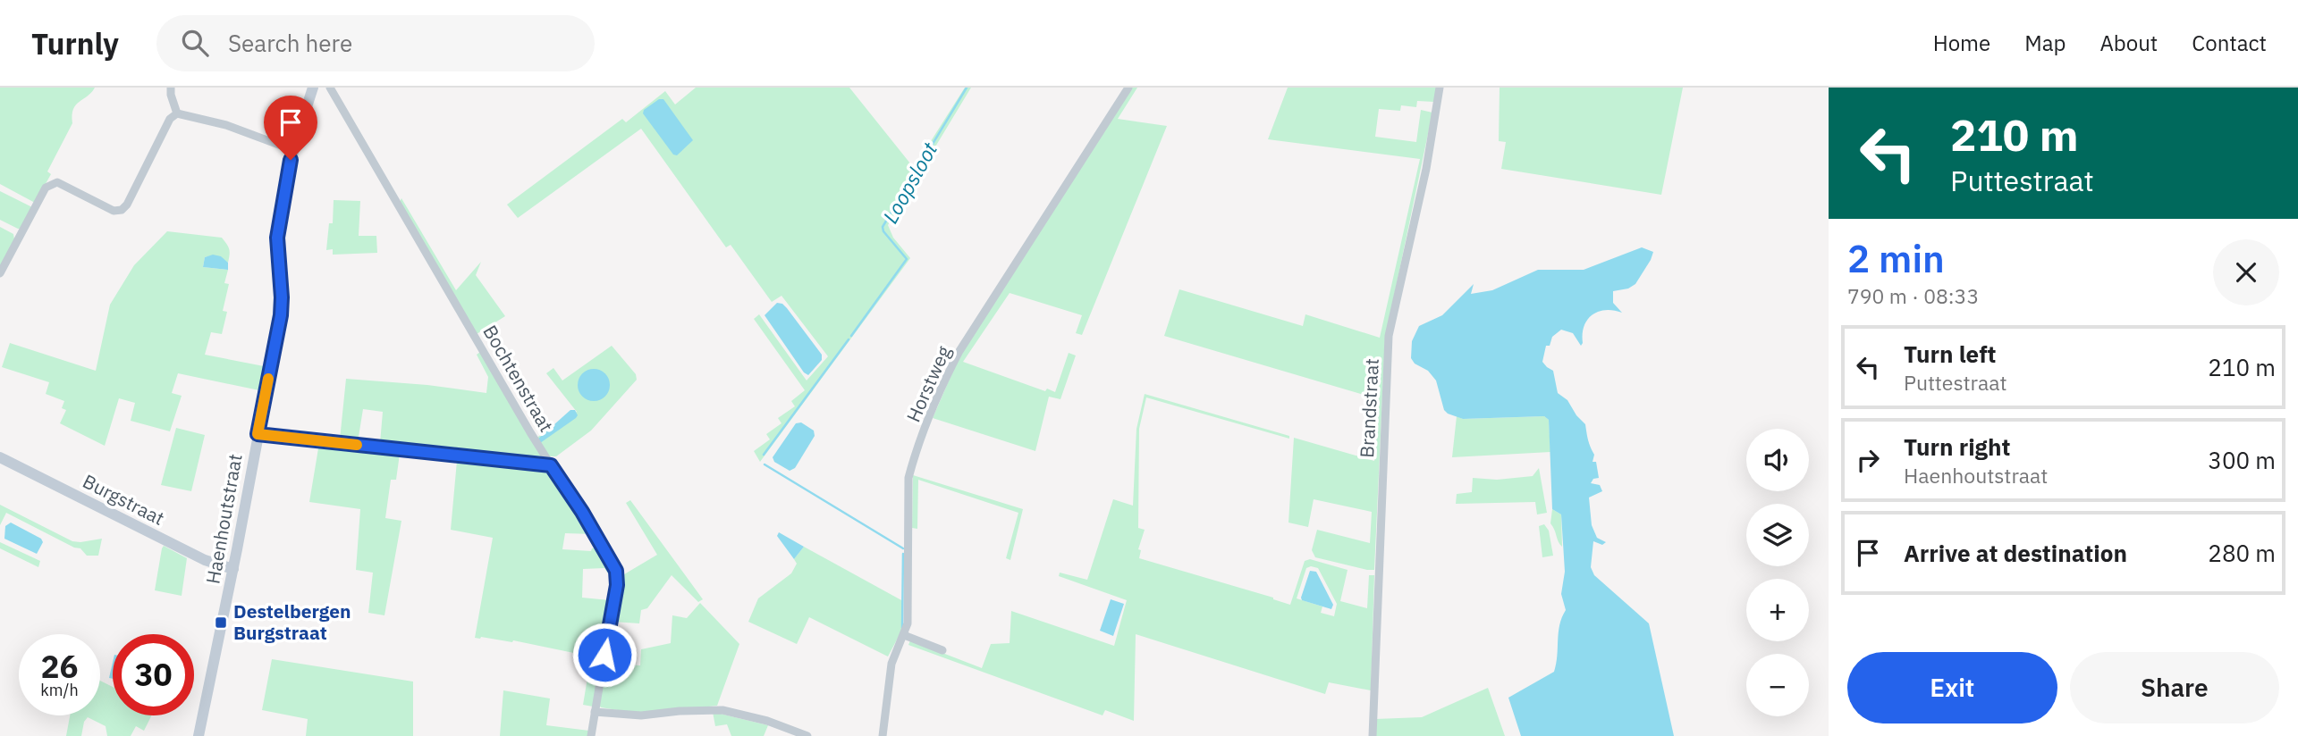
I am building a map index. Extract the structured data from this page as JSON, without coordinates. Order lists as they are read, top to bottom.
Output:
{
  "streets": {
    "street": [
      "Bochtenstraat",
      "Horstweg",
      "Brandstraat",
      "Burgstraat",
      "Haenhoutstraat"
    ]
  },
  "crossings": [
    ["Burgstraat", "Haenhoutstraat"]
  ],
  "water": ["Loopsloot"],
  "places": {
    "transit": ["Destelbergen Burgstraat"]
  },
  "page": {
    "header": "Turnly",
    "search": "Search here",
    "nav": [
      "Home",
      "Map",
      "About",
      "Contact"
    ],
    "turn": ["210 m", "Puttestraat"],
    "heading": ["2 min", "790 m · 08:33"],
    "list": [
      {
        "name": "Turn left",
        "note": "Puttestraat",
        "value": "210 m"
      },
      {
        "name": "Turn right",
        "note": "Haenhoutstraat",
        "value": "300 m"
      },
      {
        "name": "Arrive at destination",
        "value": "280 m"
      }
    ],
    "map_buttons": ["+", "−"],
    "speed": "26 km/h",
    "limit": "30",
    "buttons": ["Exit", "Share"]
  }
}
